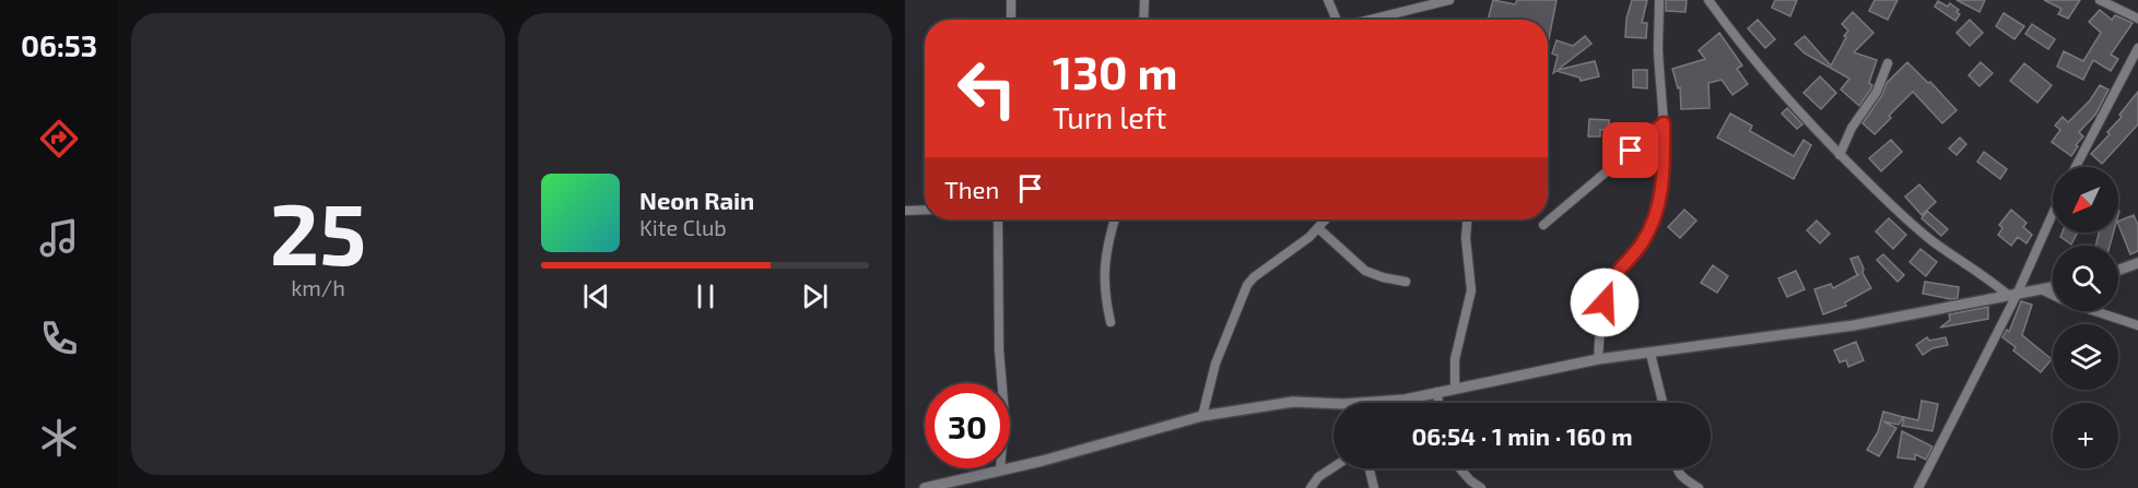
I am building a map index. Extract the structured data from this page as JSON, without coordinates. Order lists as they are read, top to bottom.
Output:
{
  "north": "bottom left",
  "page": {
    "tabs": "06:53",
    "tile": ["25", "km/h"],
    "turn": ["130 m", "Turn left"],
    "then": "Then",
    "map_buttons": "+",
    "song": ["Neon Rain", "Kite Club"],
    "limit": "30",
    "trip": "06:54 · 1 min · 160 m"
  }
}
